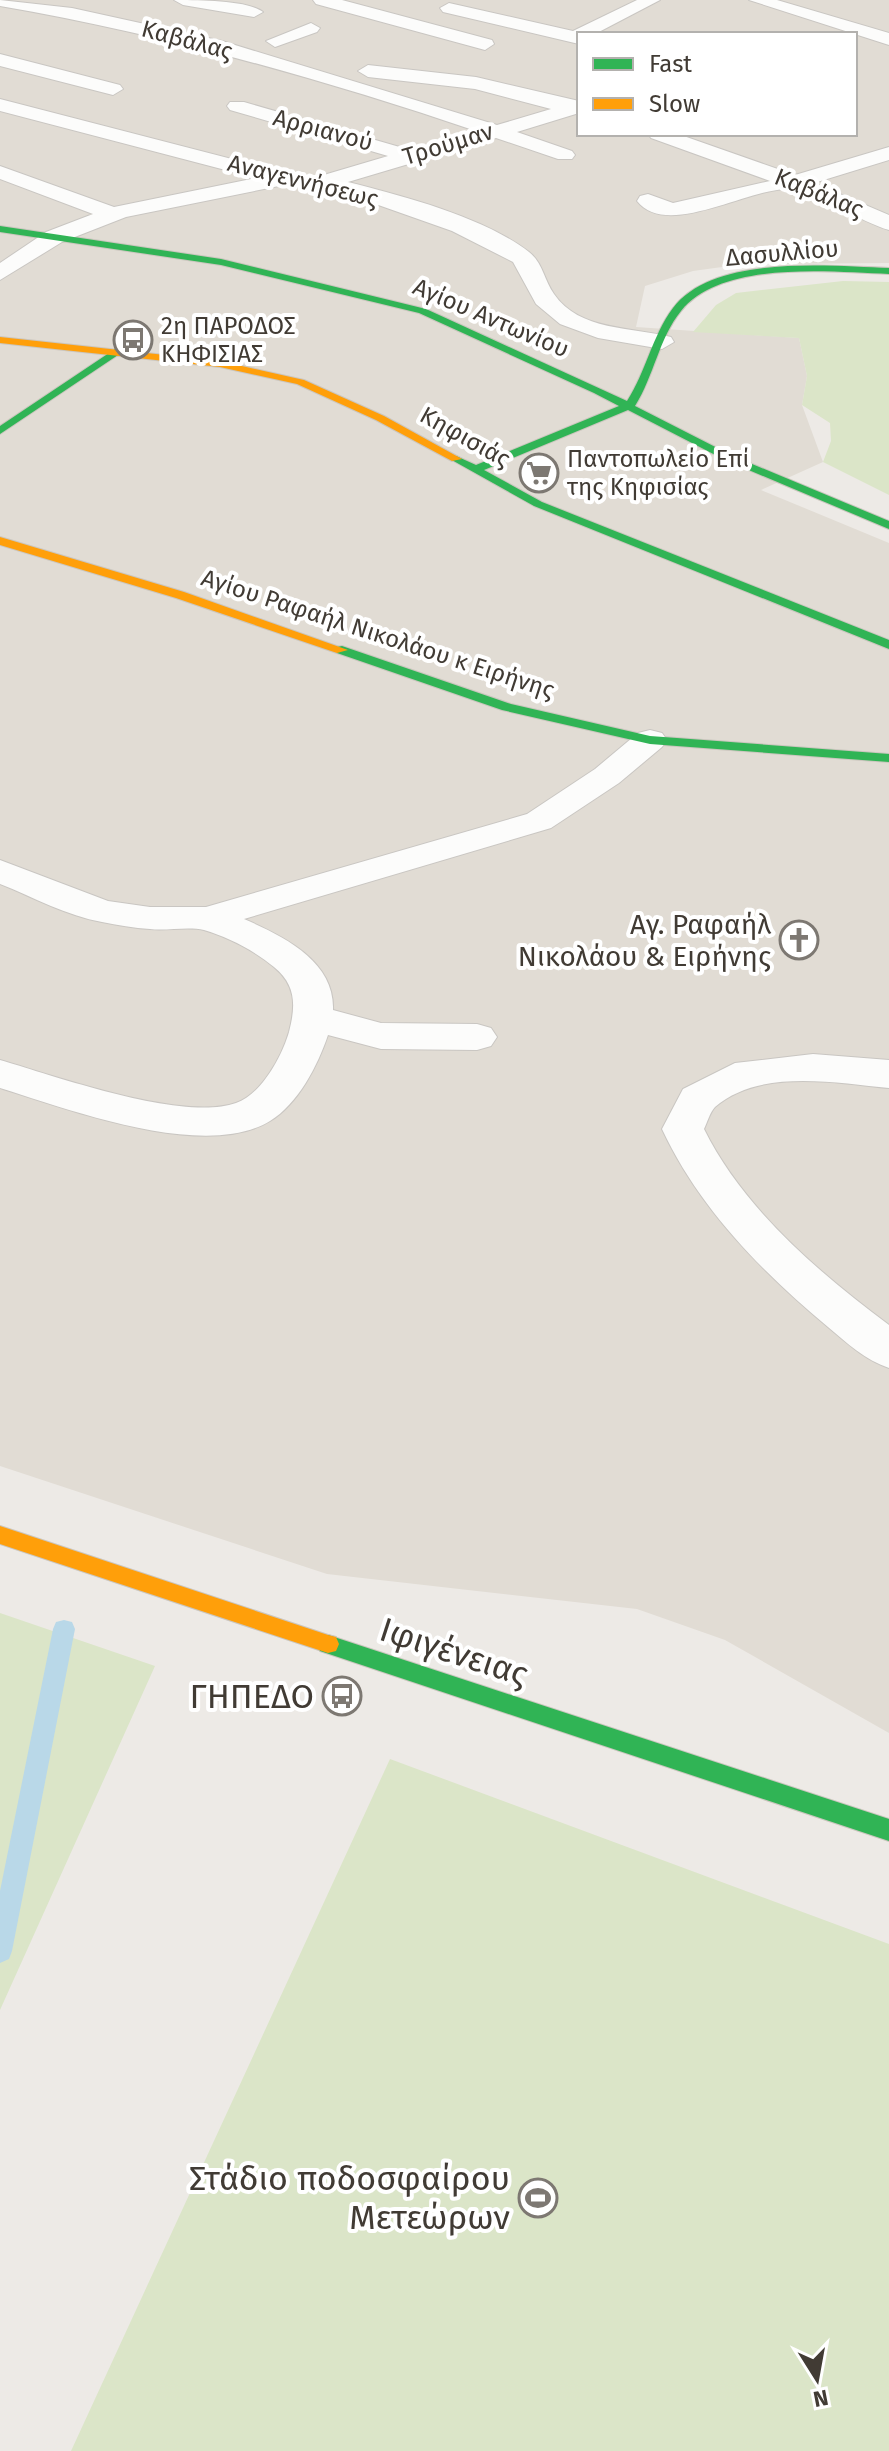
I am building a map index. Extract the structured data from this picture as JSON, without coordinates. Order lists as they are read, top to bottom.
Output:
{
  "streets": {
    "street": [
      "Καβάλας",
      "Αρριανού",
      "Τρούμαν",
      "Αναγεννήσεως",
      "Δασυλλίου",
      "Αγίου Αντωνίου",
      "Κηφισιάς",
      "Αγίου Ραφαήλ Νικολάου κ Ειρήνης",
      "Ιφιγένειας"
    ]
  },
  "crossings": [
    ["Καβάλας", "Τρούμαν"],
    ["Αρριανού", "Τρούμαν"],
    ["Τρούμαν", "Αναγεννήσεως"],
    ["Αναγεννήσεως", "Δασυλλίου"],
    ["Δασυλλίου", "Αγίου Αντωνίου"]
  ],
  "places": {
    "bus stop": ["2η ΠΑΡΟΔΟΣ ΚΗΦΙΣΙΑΣ", "ΓΗΠΕΔΟ"],
    "supermarket": ["Παντοπωλείο Επί της Κηφισίας"],
    "church": ["Αγ. Ραφαήλ Νικολάου & Ειρήνης"],
    "sports": ["Στάδιο ποδοσφαίρου Μετεώρων"]
  },
  "legend": ["Fast", "Slow"],
  "north": "bottom"
}
